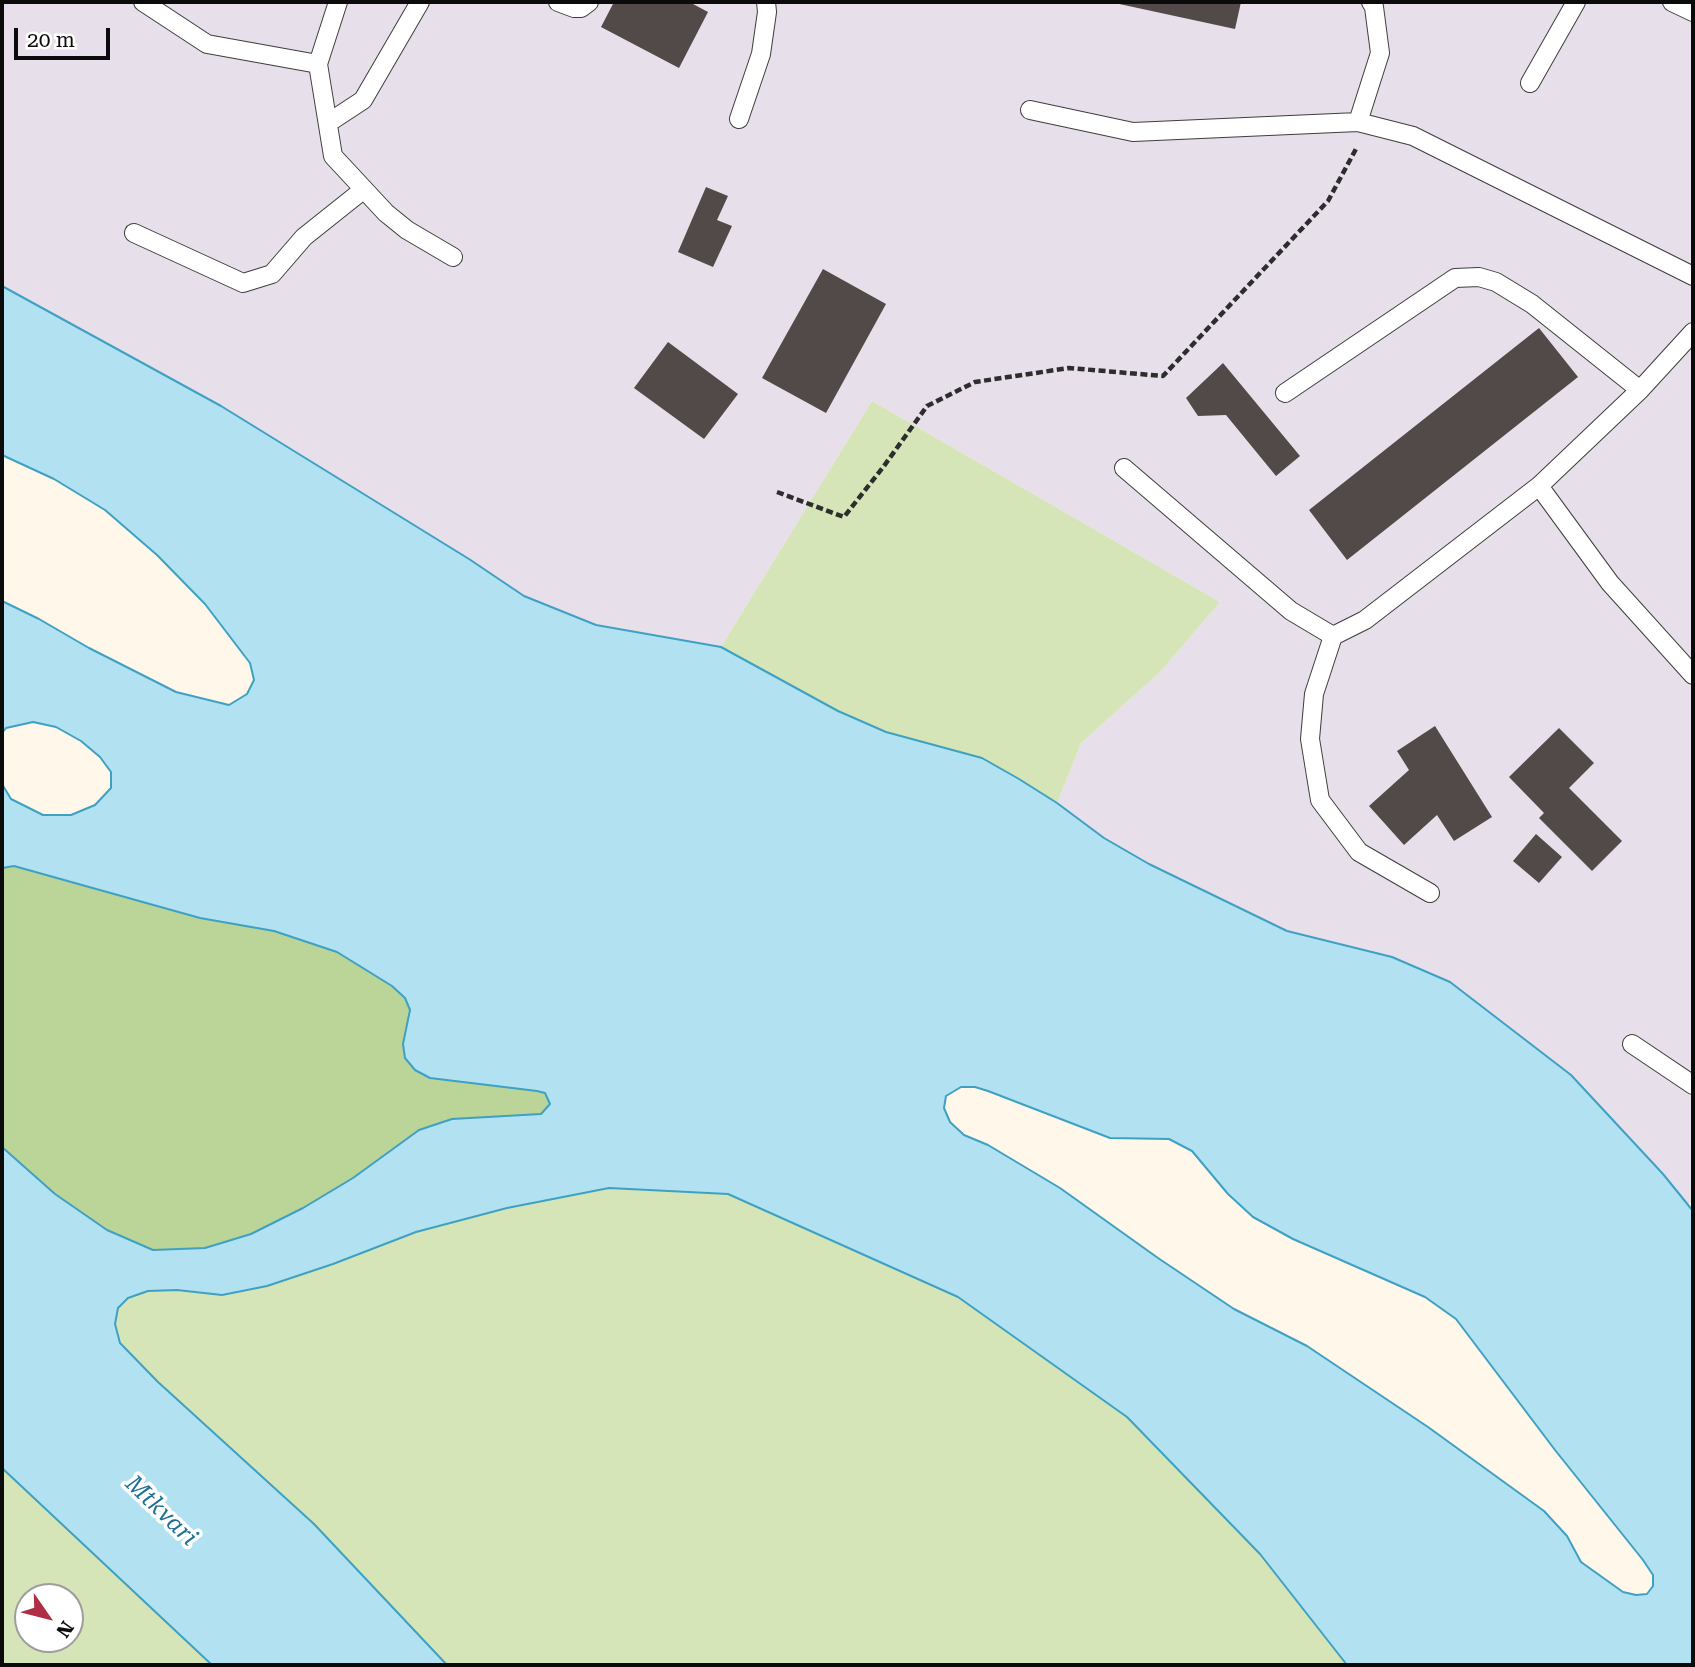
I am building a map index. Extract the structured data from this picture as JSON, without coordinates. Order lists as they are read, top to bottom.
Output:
{
  "water": ["Mtkvari"],
  "scale_bar": "20 m",
  "north": "bottom right"
}
